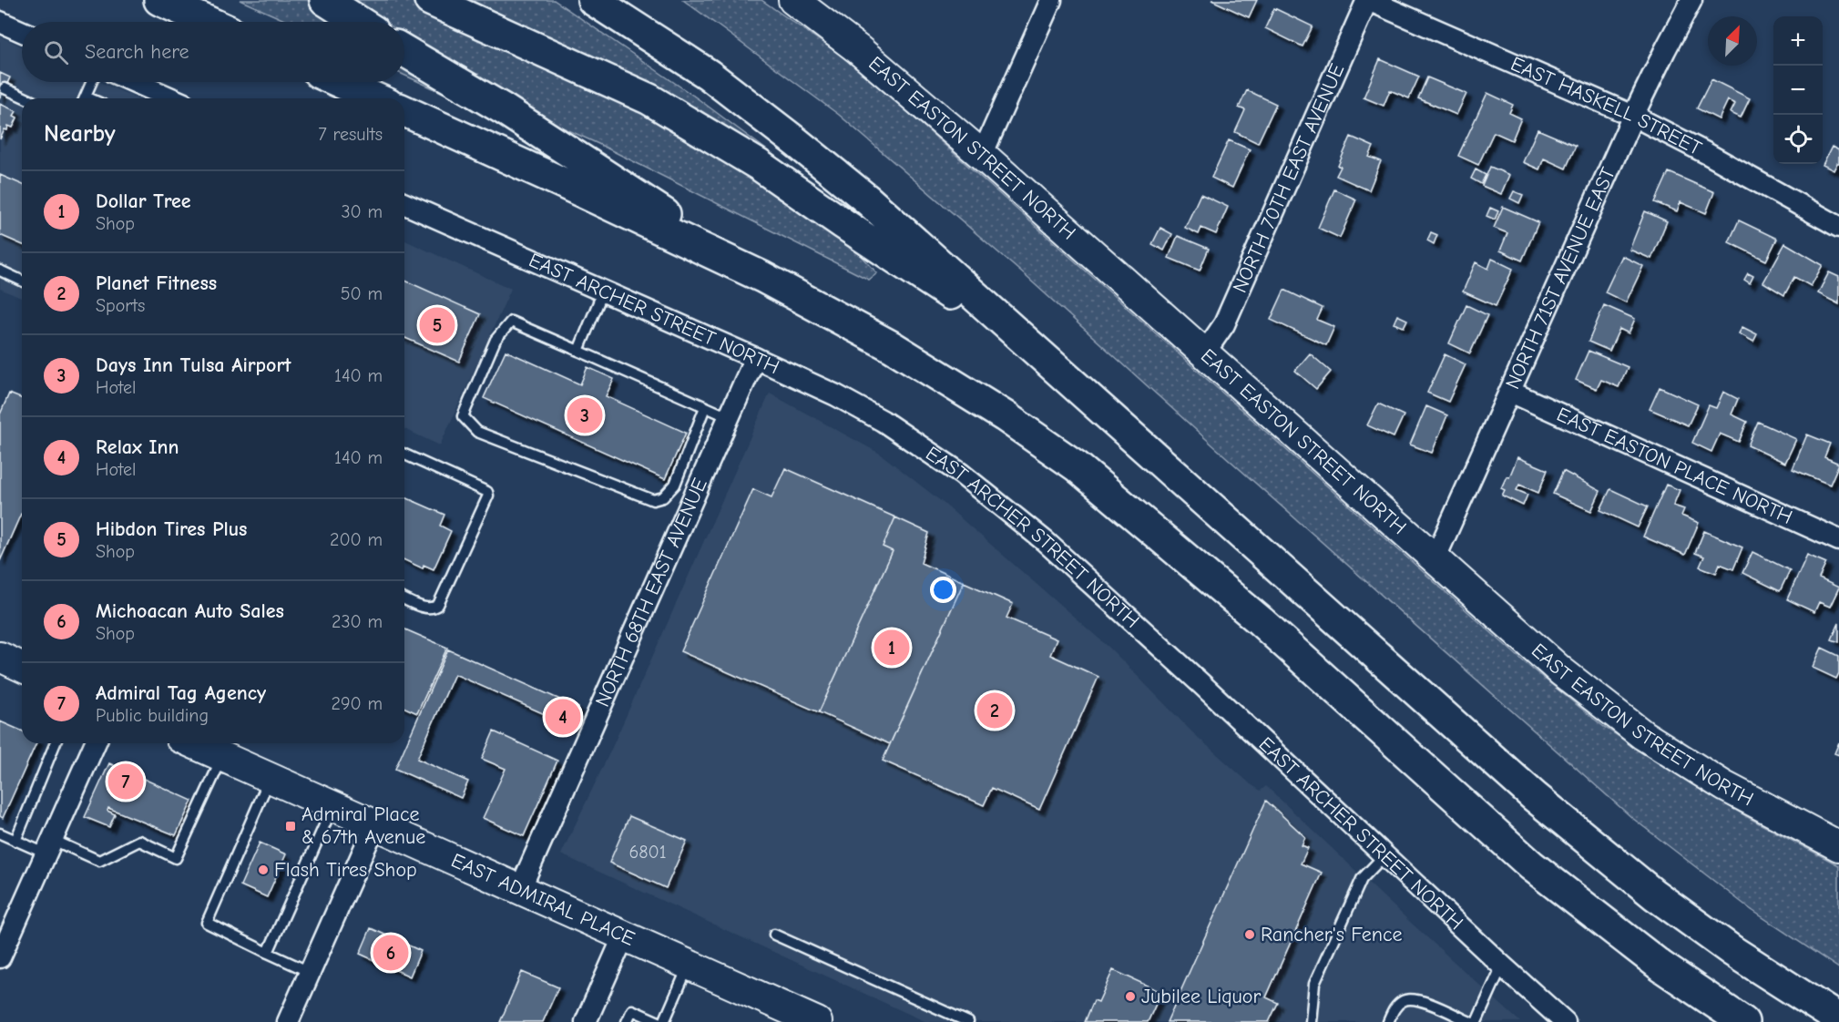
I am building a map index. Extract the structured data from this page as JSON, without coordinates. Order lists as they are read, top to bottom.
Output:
{
  "streets": {
    "street": [
      "EAST HASKELL STREET",
      "EAST EASTON STREET NORTH",
      "NORTH 70TH EAST AVENUE",
      "NORTH 71ST AVENUE EAST",
      "EAST ARCHER STREET NORTH",
      "EAST EASTON PLACE NORTH",
      "NORTH 68TH EAST AVENUE",
      "EAST ADMIRAL PLACE"
    ]
  },
  "crossings": [
    ["EAST HASKELL STREET", "NORTH 70TH EAST AVENUE"],
    ["EAST HASKELL STREET", "NORTH 71ST AVENUE EAST"],
    ["EAST EASTON STREET NORTH", "NORTH 70TH EAST AVENUE"],
    ["EAST EASTON STREET NORTH", "NORTH 71ST AVENUE EAST"],
    ["NORTH 71ST AVENUE EAST", "EAST EASTON PLACE NORTH"],
    ["EAST ARCHER STREET NORTH", "NORTH 68TH EAST AVENUE"],
    ["NORTH 68TH EAST AVENUE", "EAST ADMIRAL PLACE"]
  ],
  "places": {
    "transit": ["Admiral Place & 67th Avenue"],
    "other": ["Flash Tires Shop", "Rancher's Fence", "Jubilee Liquor"]
  },
  "house_numbers": ["6801"],
  "north": "top right",
  "page": {
    "map_buttons": ["+", "−"],
    "search": "Search here",
    "heading": ["Nearby", "7 results"],
    "list": [
      {
        "mark": "1",
        "name": "Dollar Tree",
        "note": "Shop",
        "value": "30 m"
      },
      {
        "mark": "2",
        "name": "Planet Fitness",
        "note": "Sports",
        "value": "50 m"
      },
      {
        "mark": "3",
        "name": "Days Inn Tulsa Airport",
        "note": "Hotel",
        "value": "140 m"
      },
      {
        "mark": "4",
        "name": "Relax Inn",
        "note": "Hotel",
        "value": "140 m"
      },
      {
        "mark": "5",
        "name": "Hibdon Tires Plus",
        "note": "Shop",
        "value": "200 m"
      },
      {
        "mark": "6",
        "name": "Michoacan Auto Sales",
        "note": "Shop",
        "value": "230 m"
      },
      {
        "mark": "7",
        "name": "Admiral Tag Agency",
        "note": "Public building",
        "value": "290 m"
      }
    ],
    "pins": [
      "5",
      "3",
      "1",
      "2",
      "4",
      "7",
      "6"
    ]
  }
}
